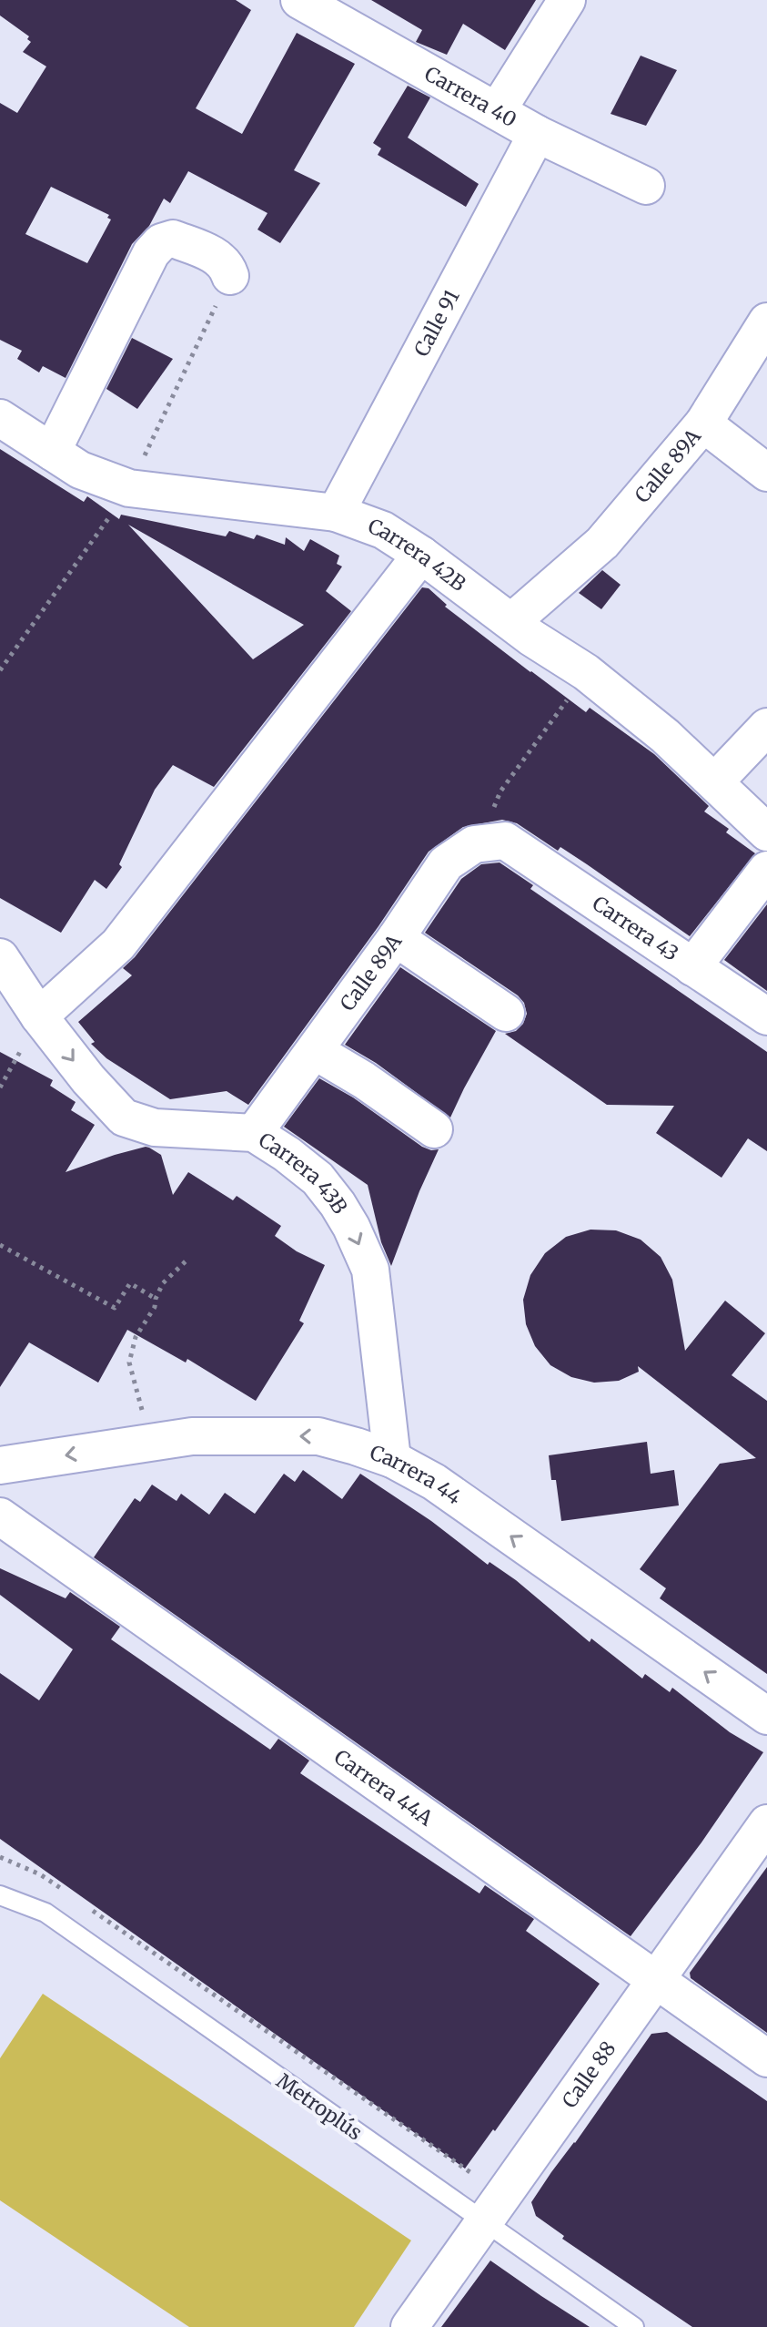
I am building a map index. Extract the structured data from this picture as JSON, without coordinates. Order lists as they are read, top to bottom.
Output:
{
  "streets": {
    "street": [
      "Carrera 40",
      "Calle 91",
      "Calle 89A",
      "Carrera 42B",
      "Carrera 43",
      "Carrera 43B",
      "Carrera 44",
      "Carrera 44A",
      "Calle 88"
    ],
    "lane": ["Metroplús"]
  },
  "crossings": [
    ["Carrera 40", "Calle 91"],
    ["Calle 91", "Carrera 42B"],
    ["Calle 89A", "Carrera 42B"],
    ["Calle 89A", "Carrera 43"],
    ["Calle 89A", "Carrera 43B"],
    ["Carrera 43B", "Carrera 44"],
    ["Carrera 44A", "Calle 88"],
    ["Calle 88", "Metroplús"]
  ],
  "one_way": ["Carrera 44"]
}
